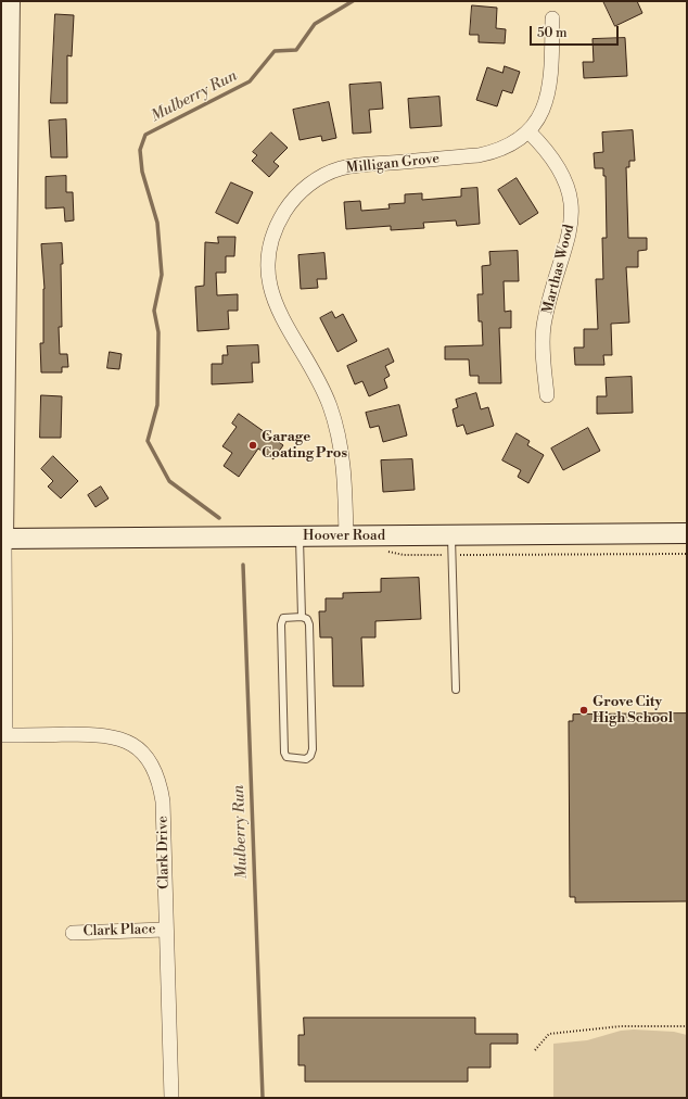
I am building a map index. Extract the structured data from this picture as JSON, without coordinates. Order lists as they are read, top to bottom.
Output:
{
  "streets": {
    "main road": ["Hoover Road"],
    "street": [
      "Milligan Grove",
      "Marthas Wood",
      "Clark Drive",
      "Clark Place"
    ]
  },
  "crossings": [
    ["Milligan Grove", "Marthas Wood"],
    ["Milligan Grove", "Hoover Road"],
    ["Clark Drive", "Clark Place"]
  ],
  "water": ["Mulberry Run"],
  "places": ["Garage Coating Pros", "Grove City High School"],
  "scale_bar": "50 m"
}
